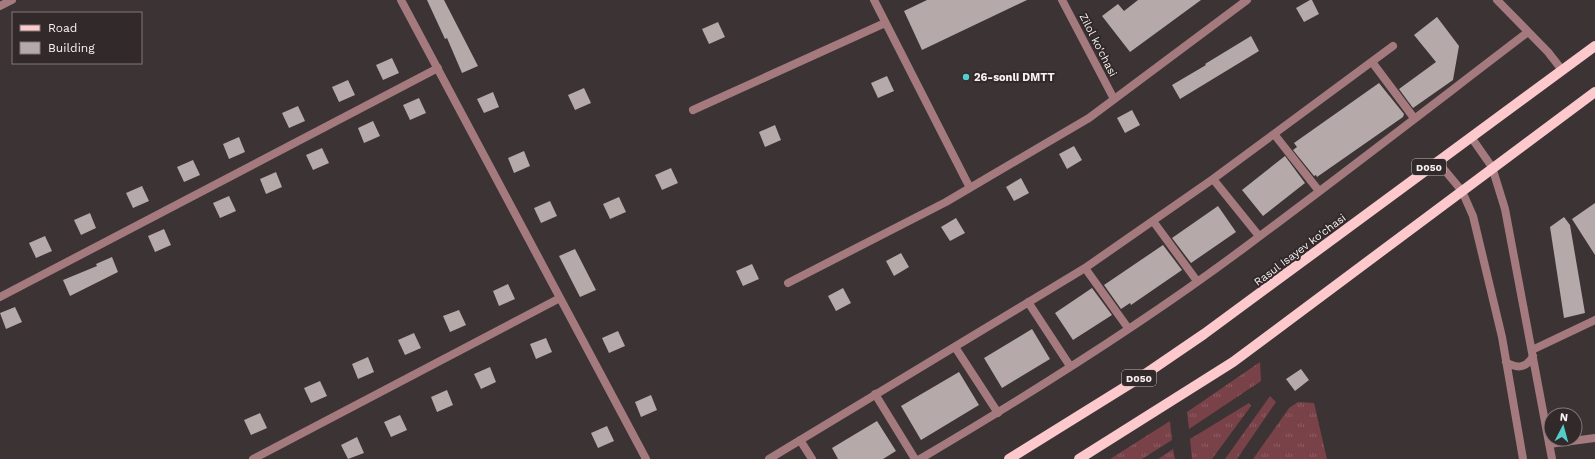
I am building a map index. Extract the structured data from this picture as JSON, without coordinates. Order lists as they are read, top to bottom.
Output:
{
  "streets": {
    "main road": ["D050", "Rasul Isayev ko'chasi"],
    "street": ["Zilol ko'chasi"]
  },
  "places": ["26-sonli DMTT"],
  "legend": ["Road", "Building"],
  "north": "top"
}
